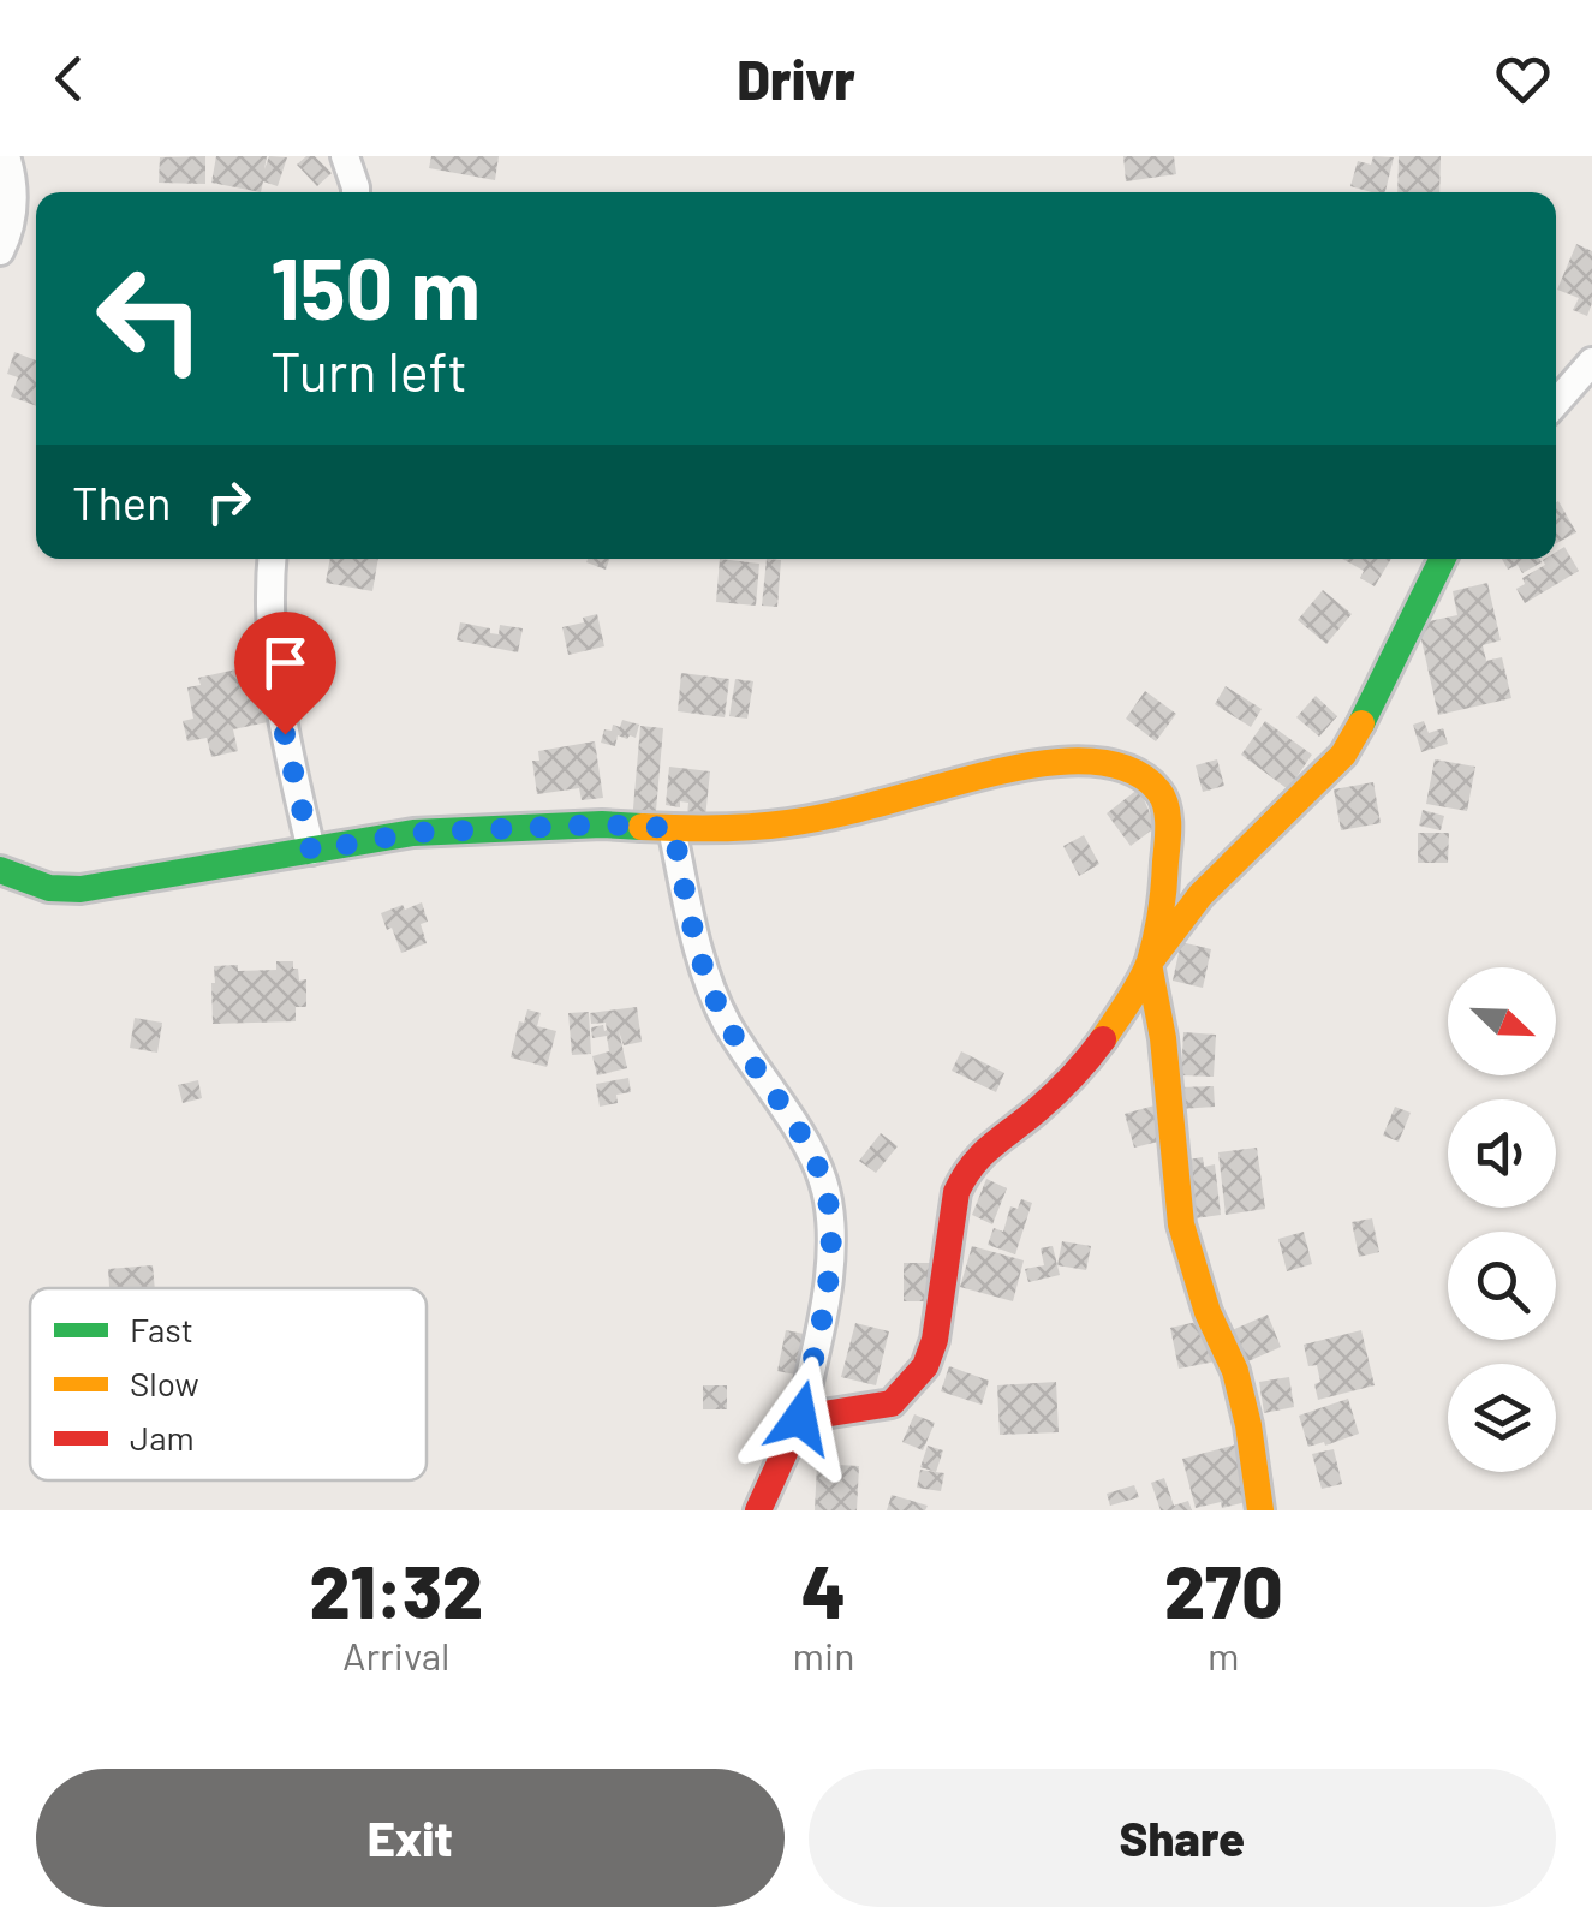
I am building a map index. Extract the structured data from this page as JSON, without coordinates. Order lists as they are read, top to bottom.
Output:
{
  "legend": ["Fast", "Slow", "Jam"],
  "north": "bottom right",
  "page": {
    "header": "Drivr",
    "turn": ["150 m", "Turn left"],
    "then": "Then",
    "eta": [
      "21:32",
      "Arrival",
      "4",
      "min",
      "270",
      "m"
    ],
    "buttons": ["Exit", "Share"]
  }
}
